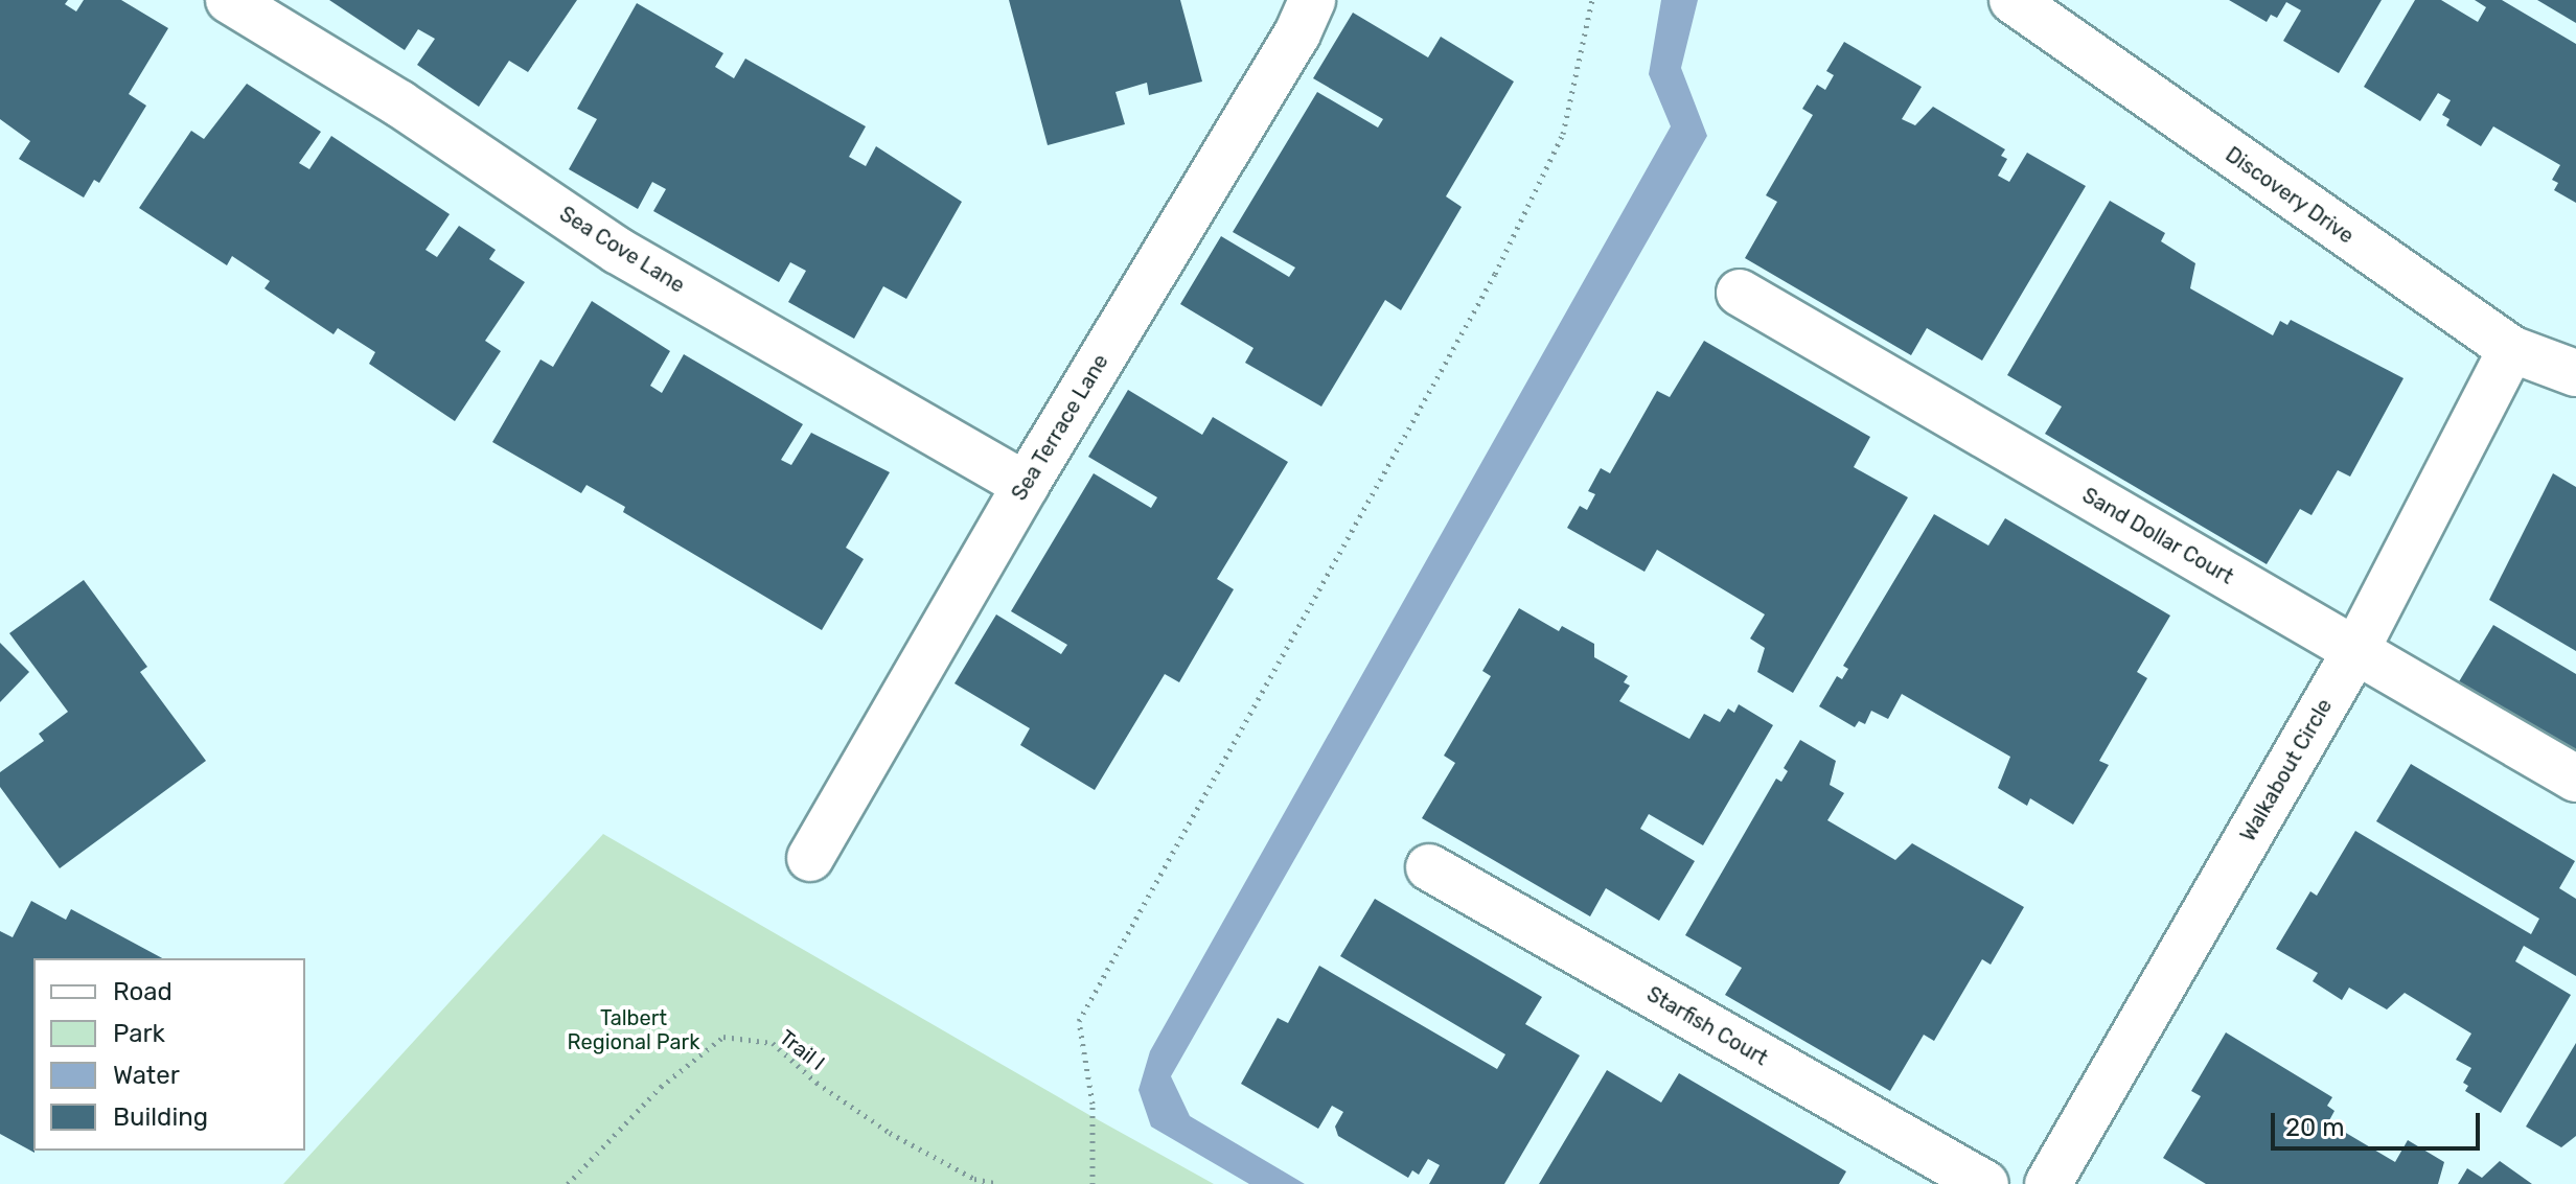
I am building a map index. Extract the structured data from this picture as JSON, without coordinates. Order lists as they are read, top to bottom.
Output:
{
  "streets": {
    "street": [
      "Discovery Drive",
      "Sea Cove Lane",
      "Sea Terrace Lane",
      "Sand Dollar Court",
      "Walkabout Circle",
      "Starfish Court"
    ],
    "path": ["Trail I"]
  },
  "crossings": [
    ["Discovery Drive", "Walkabout Circle"],
    ["Sea Cove Lane", "Sea Terrace Lane"],
    ["Sand Dollar Court", "Walkabout Circle"]
  ],
  "parks": ["Talbert Regional Park"],
  "legend": [
    "Road",
    "Park",
    "Water",
    "Building"
  ],
  "scale_bar": "20 m"
}
